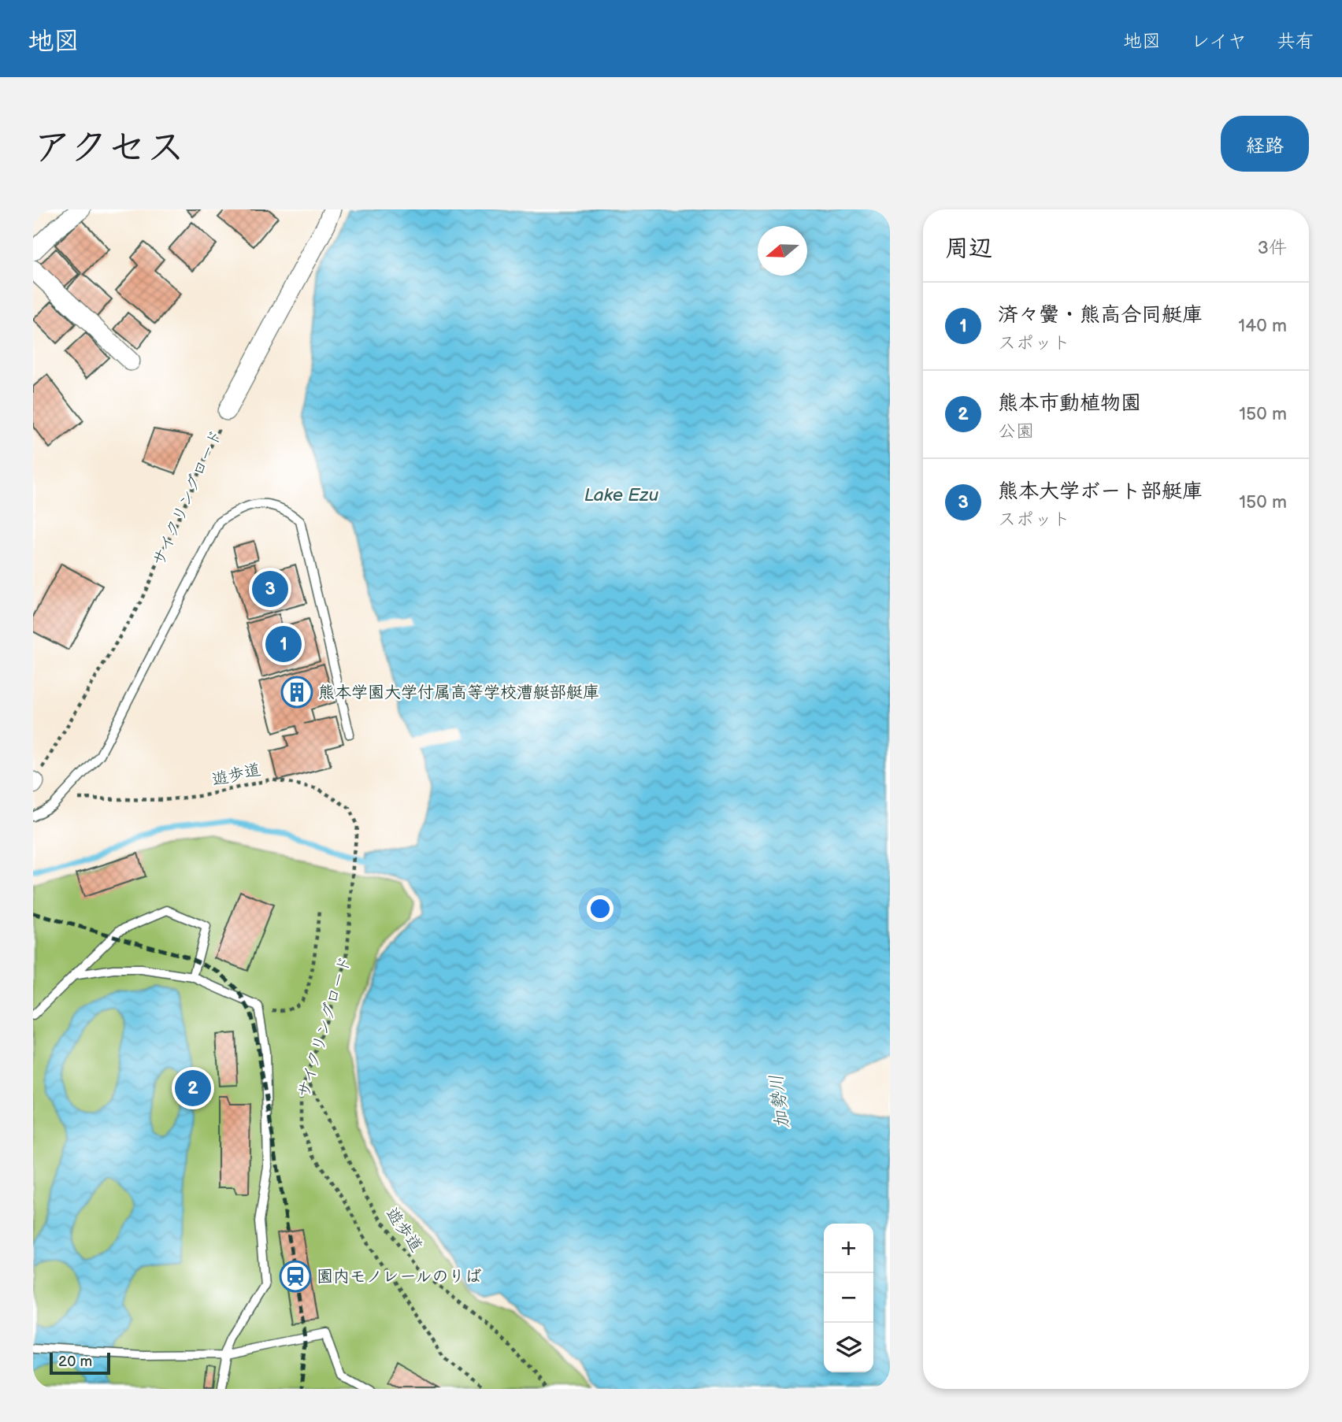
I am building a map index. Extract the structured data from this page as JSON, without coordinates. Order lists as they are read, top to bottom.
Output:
{
  "streets": {
    "street": ["サイクリングロード"],
    "path": ["遊歩道"]
  },
  "crossings": [
    ["サイクリングロード", "遊歩道"]
  ],
  "water": ["Lake Ezu", "加勢川"],
  "places": {
    "building": ["熊本学園大学付属高等学校漕艇部艇庫"],
    "station": ["園内モノレールのりば"]
  },
  "scale_bar": "20 m",
  "north": "left",
  "page": {
    "header": "地図",
    "nav": ["地図", "レイヤ", "共有"],
    "title": "アクセス",
    "buttons": "経路",
    "heading": ["周辺", "3件"],
    "list": [
      {
        "mark": "1",
        "name": "済々黌・熊高合同艇庫",
        "note": "スポット",
        "value": "140 m"
      },
      {
        "mark": "2",
        "name": "熊本市動植物園",
        "note": "公園",
        "value": "150 m"
      },
      {
        "mark": "3",
        "name": "熊本大学ボート部艇庫",
        "note": "スポット",
        "value": "150 m"
      }
    ],
    "pins": ["3", "1", "2"],
    "map_buttons": ["+", "−"],
    "scale": "20 m"
  }
}
